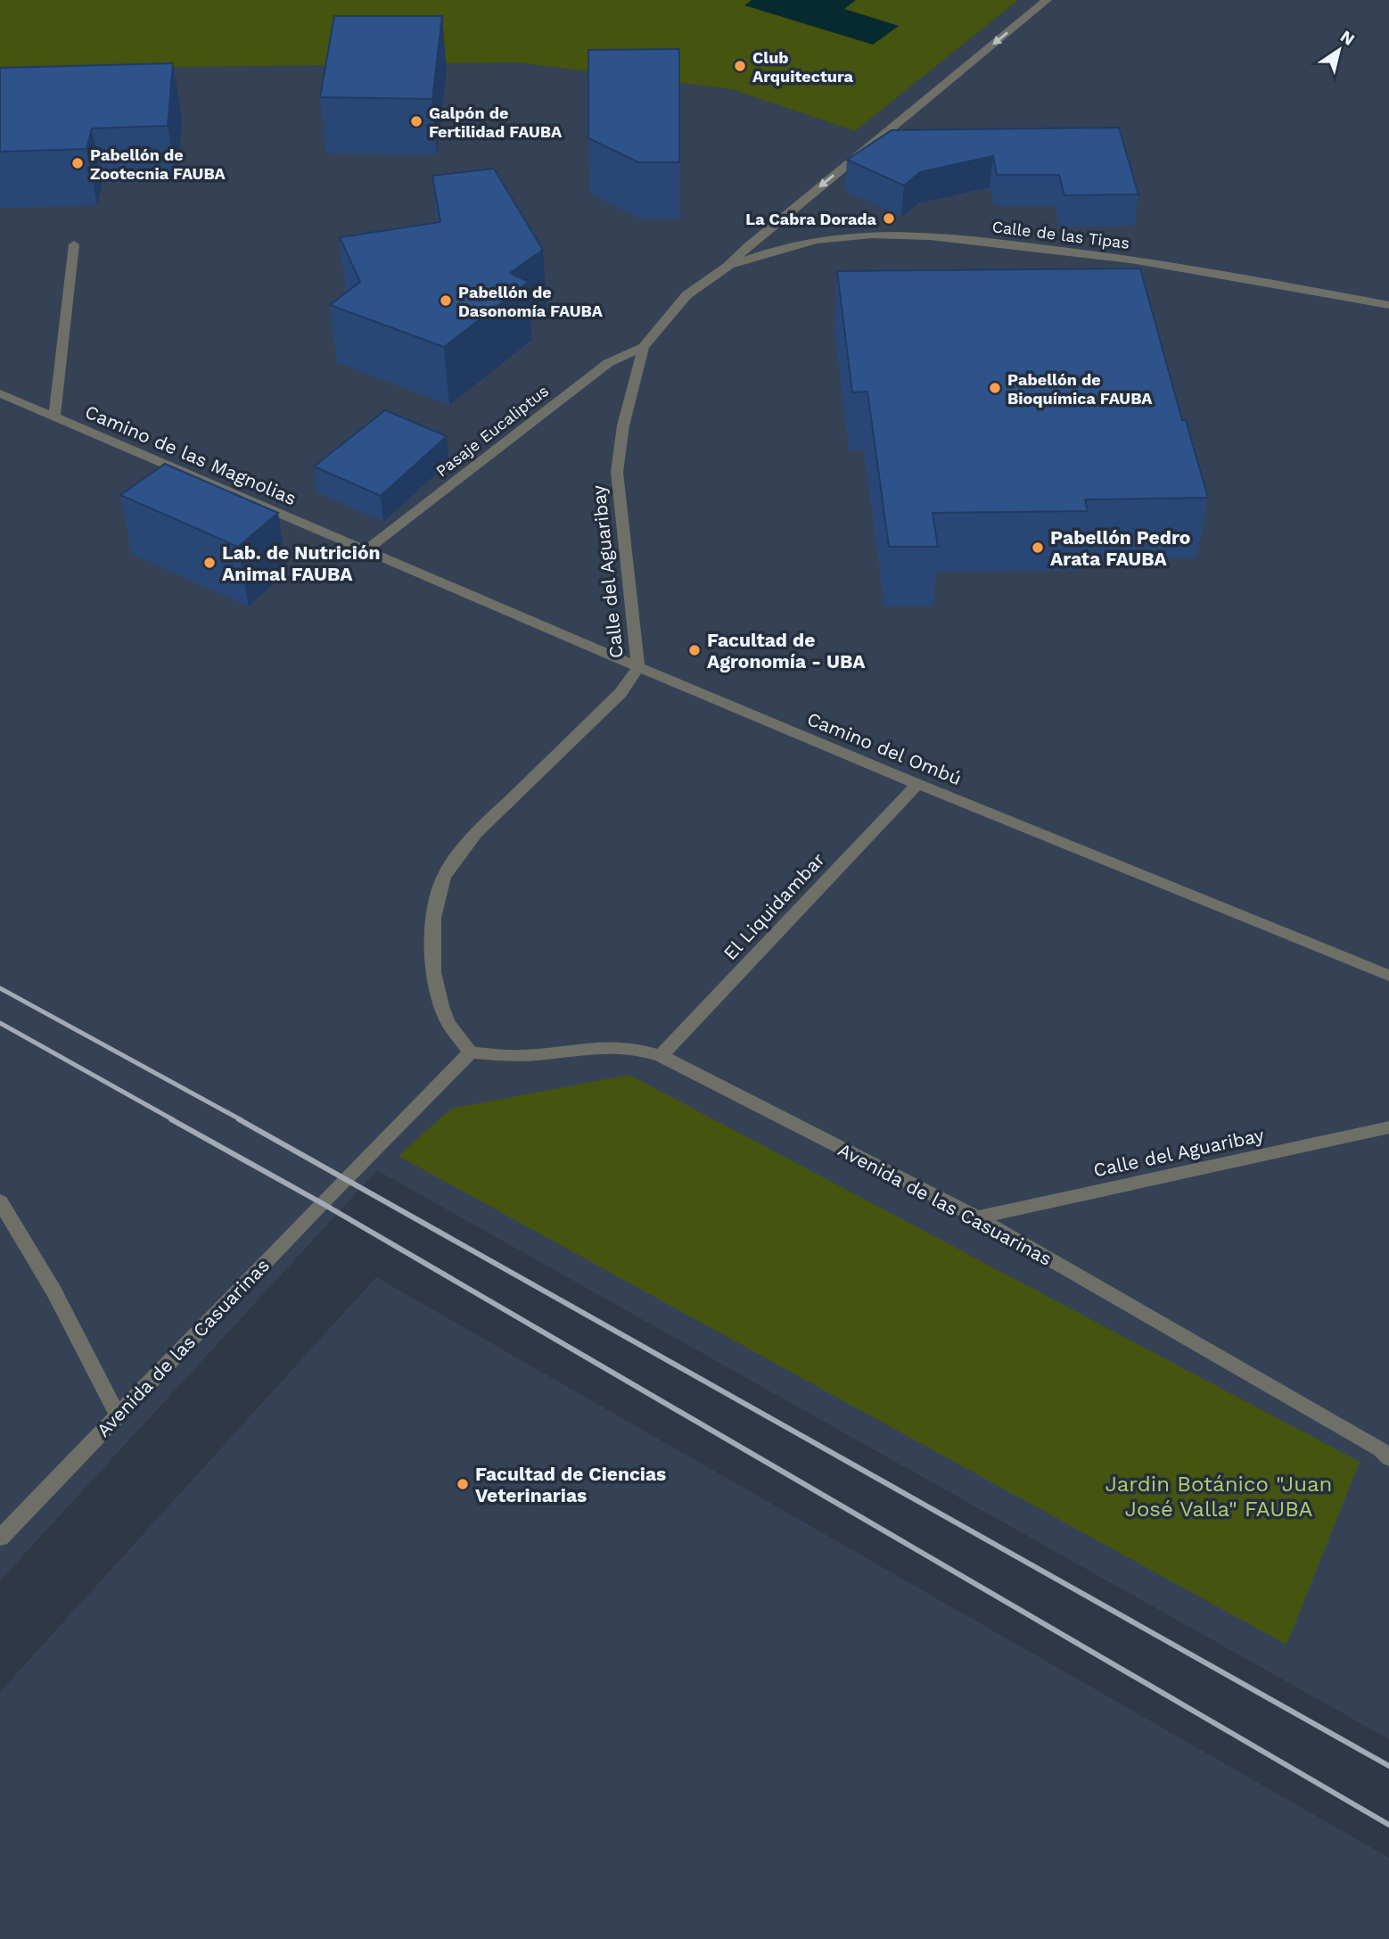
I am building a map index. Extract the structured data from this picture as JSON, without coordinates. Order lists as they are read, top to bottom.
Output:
{
  "streets": {
    "lane": [
      "Calle de las Tipas",
      "Pasaje Eucaliptus",
      "Camino de las Magnolias",
      "Calle del Aguaribay",
      "Camino del Ombú",
      "El Liquidambar",
      "Avenida de las Casuarinas"
    ]
  },
  "crossings": [
    ["Calle de las Tipas", "Calle del Aguaribay"],
    ["Pasaje Eucaliptus", "Camino de las Magnolias"],
    ["Pasaje Eucaliptus", "Calle del Aguaribay"],
    ["Pasaje Eucaliptus", "Camino del Ombú"],
    ["Camino de las Magnolias", "Camino del Ombú"],
    ["Calle del Aguaribay", "Camino del Ombú"],
    ["Calle del Aguaribay", "Avenida de las Casuarinas"],
    ["Camino del Ombú", "El Liquidambar"],
    ["El Liquidambar", "Avenida de las Casuarinas"]
  ],
  "parks": ["Jardin Botánico \"Juan José Valla\" FAUBA"],
  "places": [
    "Club Arquitectura",
    "Galpón de Fertilidad FAUBA",
    "Pabellón de Zootecnia FAUBA",
    "La Cabra Dorada",
    "Pabellón de Dasonomía FAUBA",
    "Pabellón de Bioquímica FAUBA",
    "Pabellón Pedro Arata FAUBA",
    "Lab. de Nutrición Animal FAUBA",
    "Facultad de Agronomía - UBA",
    "Facultad de Ciencias Veterinarias"
  ],
  "north": "top right"
}
